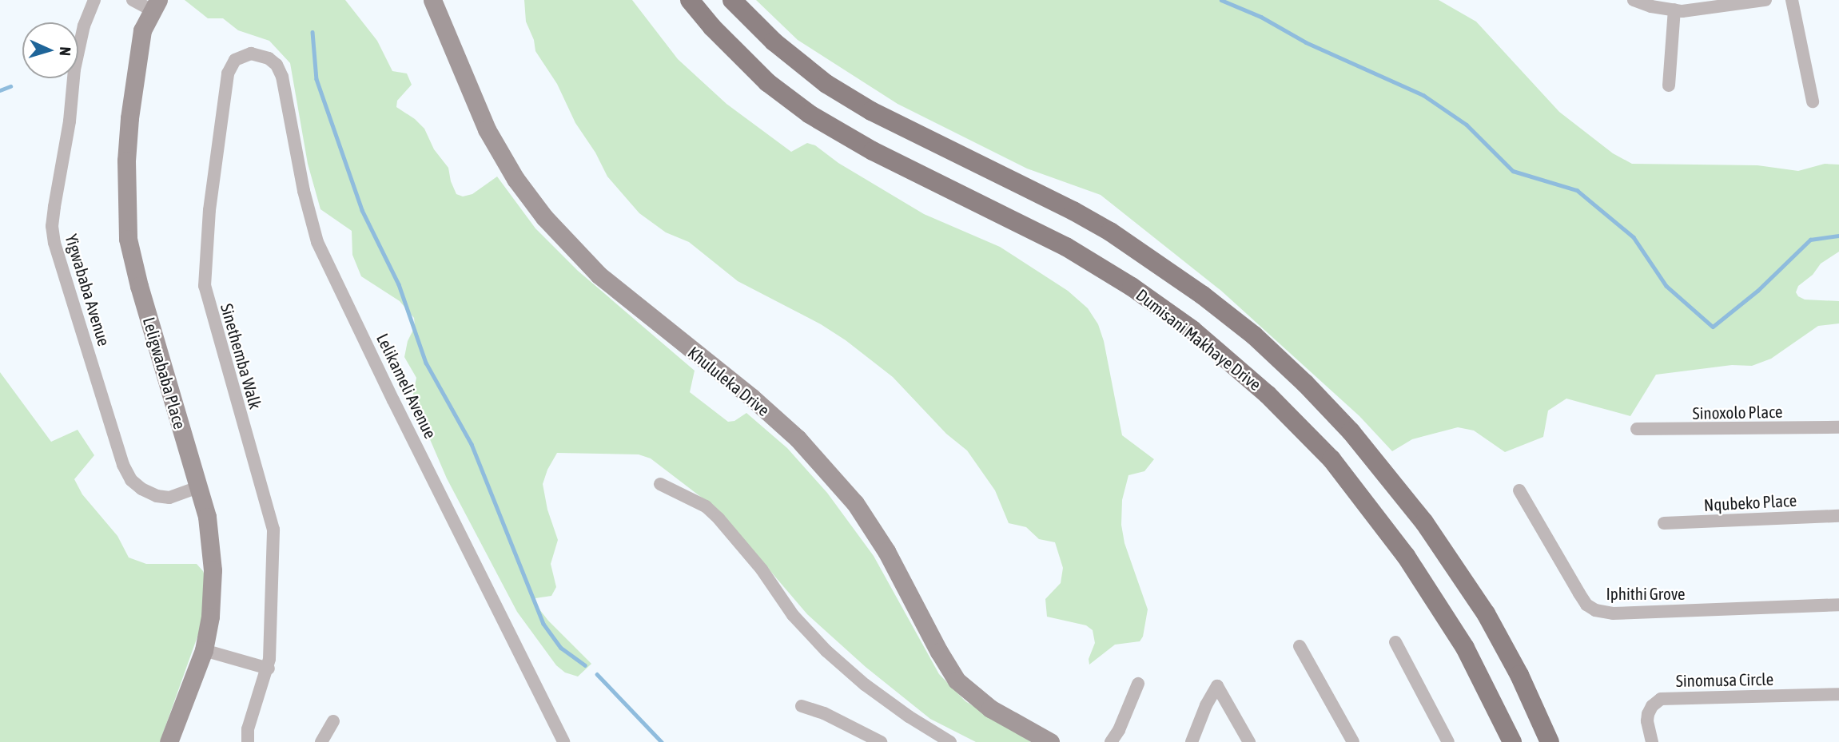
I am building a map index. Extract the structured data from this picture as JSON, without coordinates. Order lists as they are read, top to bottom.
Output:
{
  "streets": {
    "main road": ["Dumisani Makhaye Drive"],
    "street": [
      "Yigwababa Avenue",
      "Sinethemba Walk",
      "Leligwababa Place",
      "Khululeka Drive",
      "Lelikameli Avenue",
      "Sinoxolo Place",
      "Nqubeko Place",
      "Iphithi Grove",
      "Sinomusa Circle"
    ]
  },
  "crossings": [
    ["Yigwababa Avenue", "Leligwababa Place"],
    ["Sinethemba Walk", "Lelikameli Avenue"]
  ],
  "north": "right"
}
